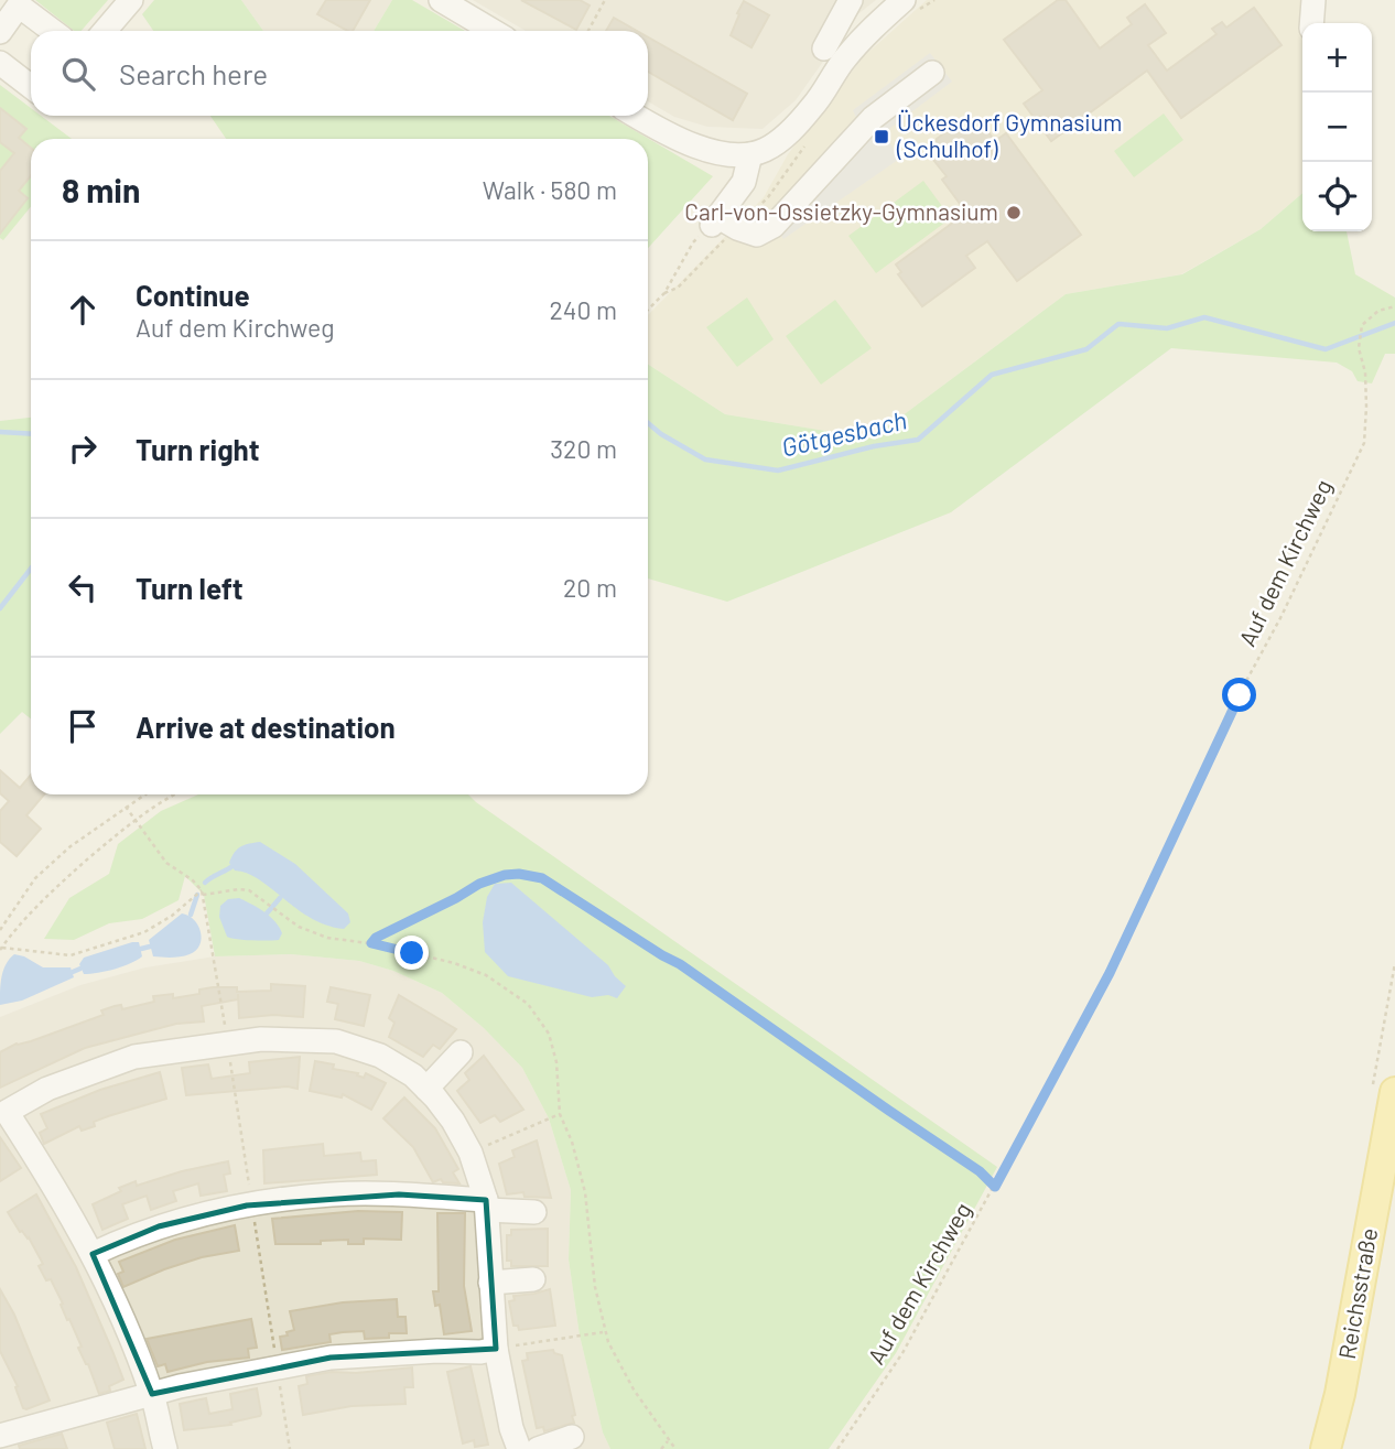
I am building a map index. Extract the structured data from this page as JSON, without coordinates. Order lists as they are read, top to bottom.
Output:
{
  "streets": {
    "main road": ["Reichsstraße"],
    "path": ["Auf dem Kirchweg"]
  },
  "water": ["Götgesbach"],
  "places": {
    "transit": ["Ückesdorf Gymnasium (Schulhof)"],
    "other": ["Carl-von-Ossietzky-Gymnasium"]
  },
  "page": {
    "map_buttons": ["+", "−"],
    "search": "Search here",
    "heading": ["8 min", "Walk · 580 m"],
    "list": [
      ["Continue", "Auf dem Kirchweg", "240 m"],
      ["Turn right", "320 m"],
      ["Turn left", "20 m"],
      "Arrive at destination"
    ]
  }
}
